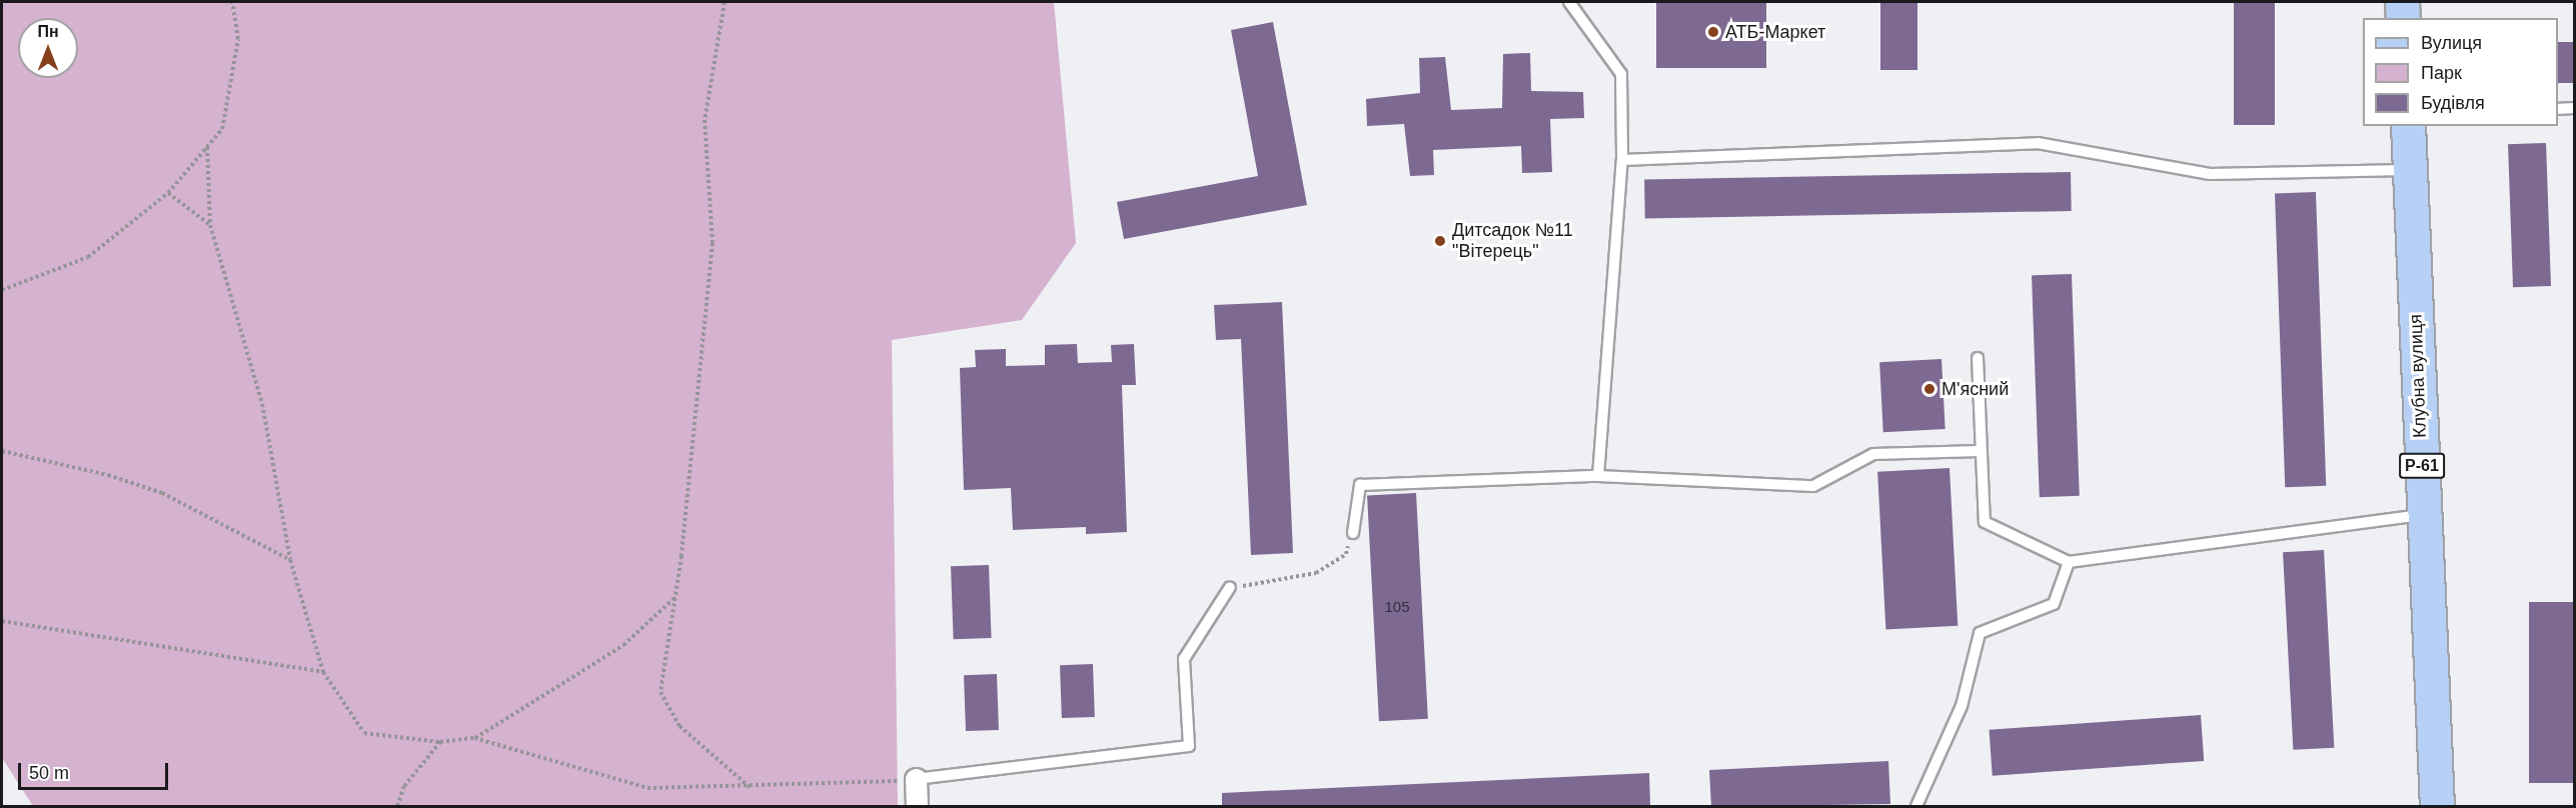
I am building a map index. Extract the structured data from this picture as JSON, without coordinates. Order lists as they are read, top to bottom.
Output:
{
  "streets": {
    "main road": ["Клубна вулиця", "Р-61"]
  },
  "places": ["АТБ-Маркет", "Дитсадок №11 \"Вітерець\"", "М'ясний"],
  "house_numbers": ["105"],
  "legend": ["Вулиця", "Парк", "Будівля"],
  "scale_bar": "50 m",
  "north": "top"
}
